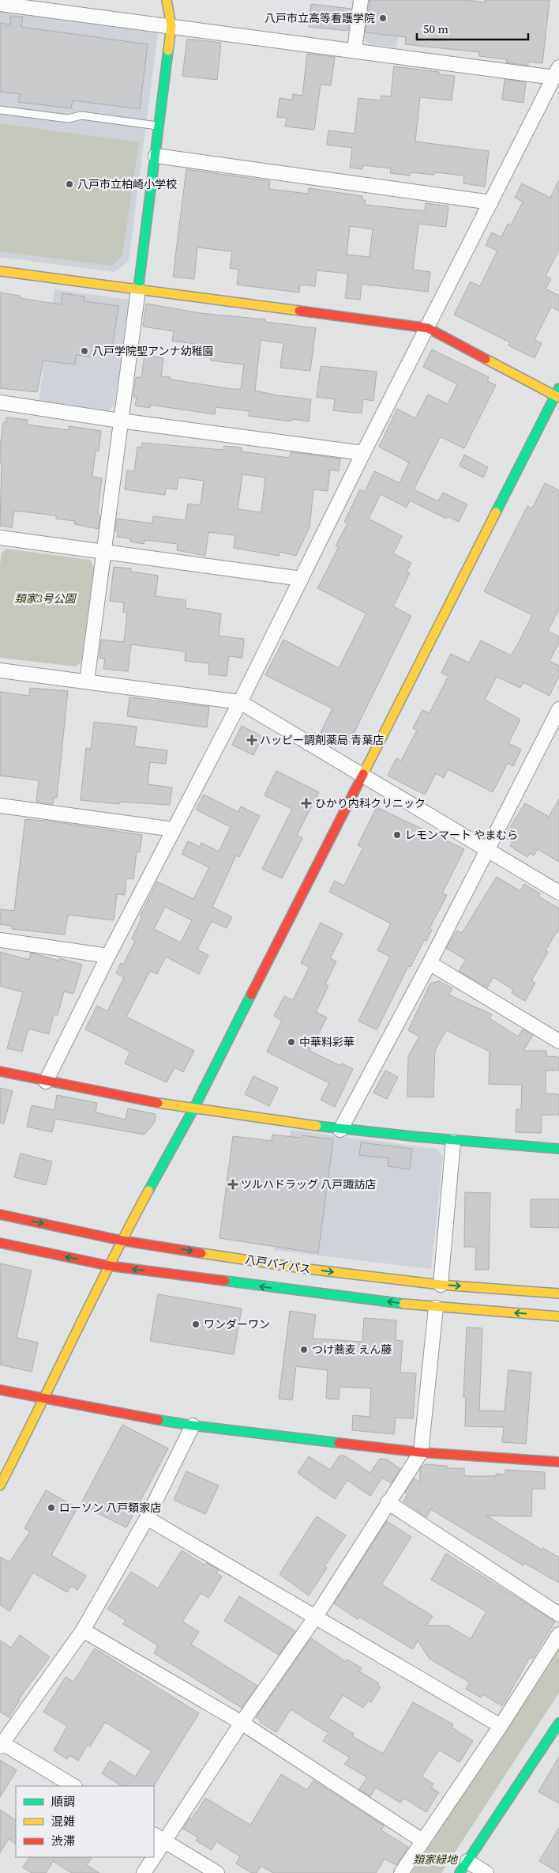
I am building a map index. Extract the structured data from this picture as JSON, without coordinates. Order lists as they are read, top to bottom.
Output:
{
  "streets": {
    "main road": ["八戸バイパス"]
  },
  "parks": ["類家3号公園", "類家緑地"],
  "places": {
    "other": [
      "八戸市立高等看護学院",
      "八戸市立柏崎小学校",
      "八戸学院聖アンナ幼稚園",
      "レモンマート やまむら",
      "中華料彩華",
      "ワンダーワン",
      "つけ蕎麦 えん藤",
      "ローソン 八戸類家店"
    ],
    "health": ["ハッピー調剤薬局 青葉店", "ひかり内科クリニック", "ツルハドラッグ 八戸諏訪店"]
  },
  "legend": ["順調", "混雑", "渋滞"],
  "scale_bar": "50 m"
}
